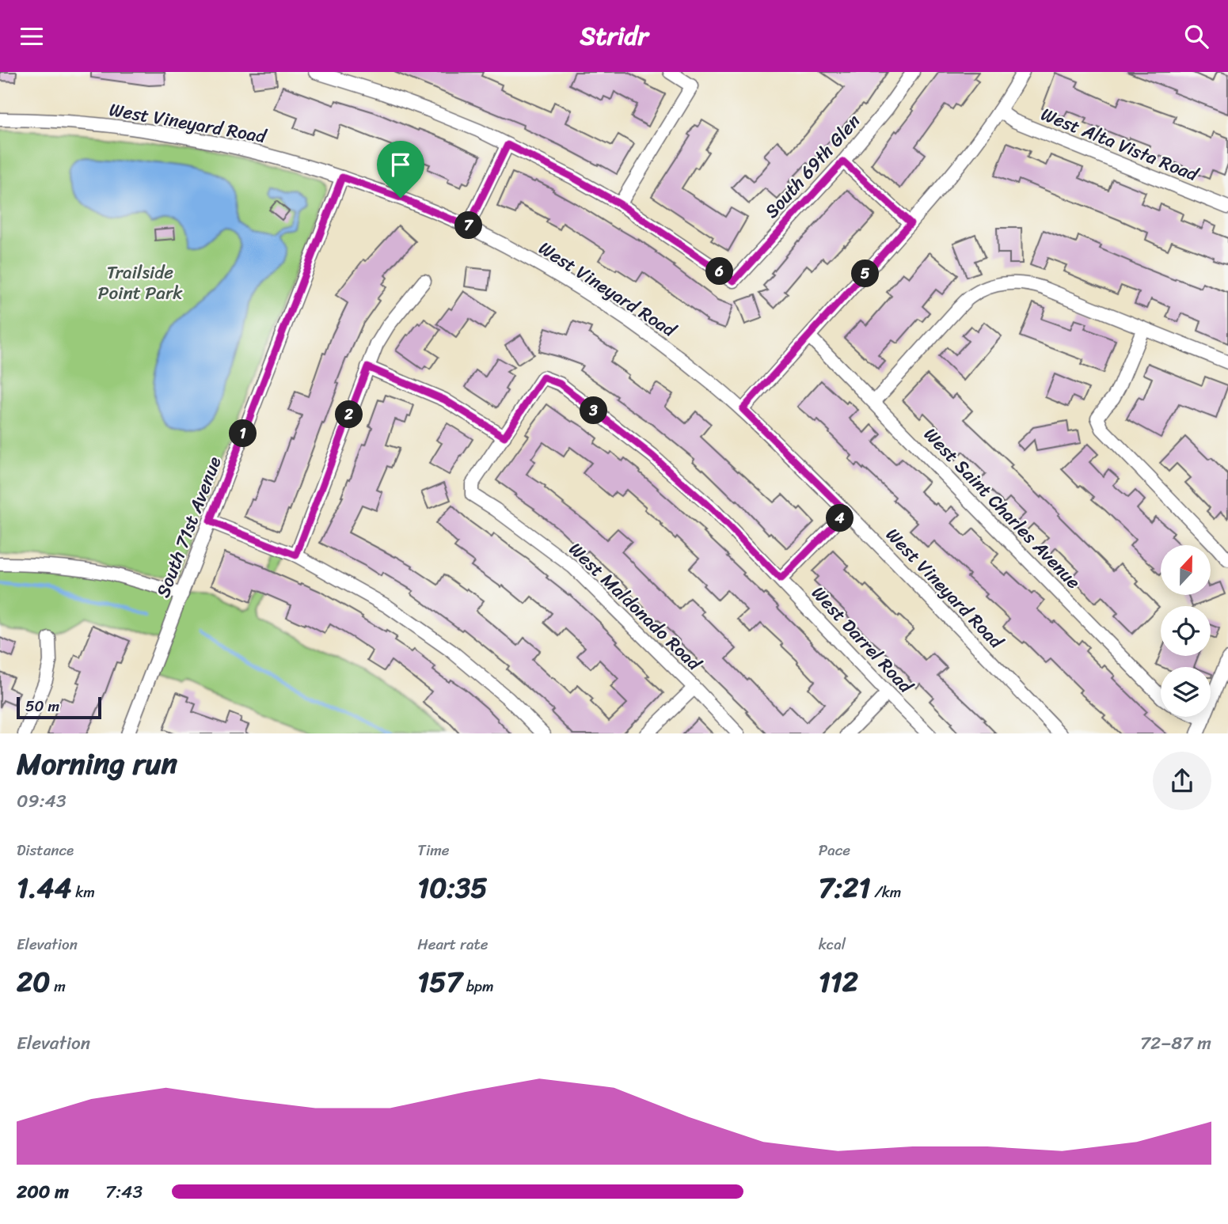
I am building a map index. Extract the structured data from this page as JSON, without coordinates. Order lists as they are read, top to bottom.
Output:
{
  "streets": {
    "street": [
      "West Vineyard Road",
      "West Alta Vista Road",
      "South 69th Glen",
      "West Saint Charles Avenue",
      "South 71st Avenue",
      "West Maldonado Road",
      "West Darrel Road"
    ]
  },
  "crossings": [
    ["West Vineyard Road", "South 71st Avenue"],
    ["West Maldonado Road", "West Darrel Road"]
  ],
  "parks": ["Trailside Point Park"],
  "scale_bar": "50 m",
  "north": "top",
  "page": {
    "header": "Stridr",
    "pins": [
      "7",
      "6",
      "5",
      "3",
      "2",
      "1",
      "4"
    ],
    "scale": "50 m",
    "heading": ["Morning run", "09:43"],
    "stats": [
      ["Distance", "1.44 km"],
      ["Time", "10:35"],
      ["Pace", "7:21 /km"],
      ["Elevation", "20 m"],
      ["Heart rate", "157 bpm"],
      ["kcal", "112"]
    ],
    "chart": ["Elevation", "72–87 m"],
    "list": [
      {
        "name": "200 m",
        "note": "7:43"
      }
    ]
  }
}
